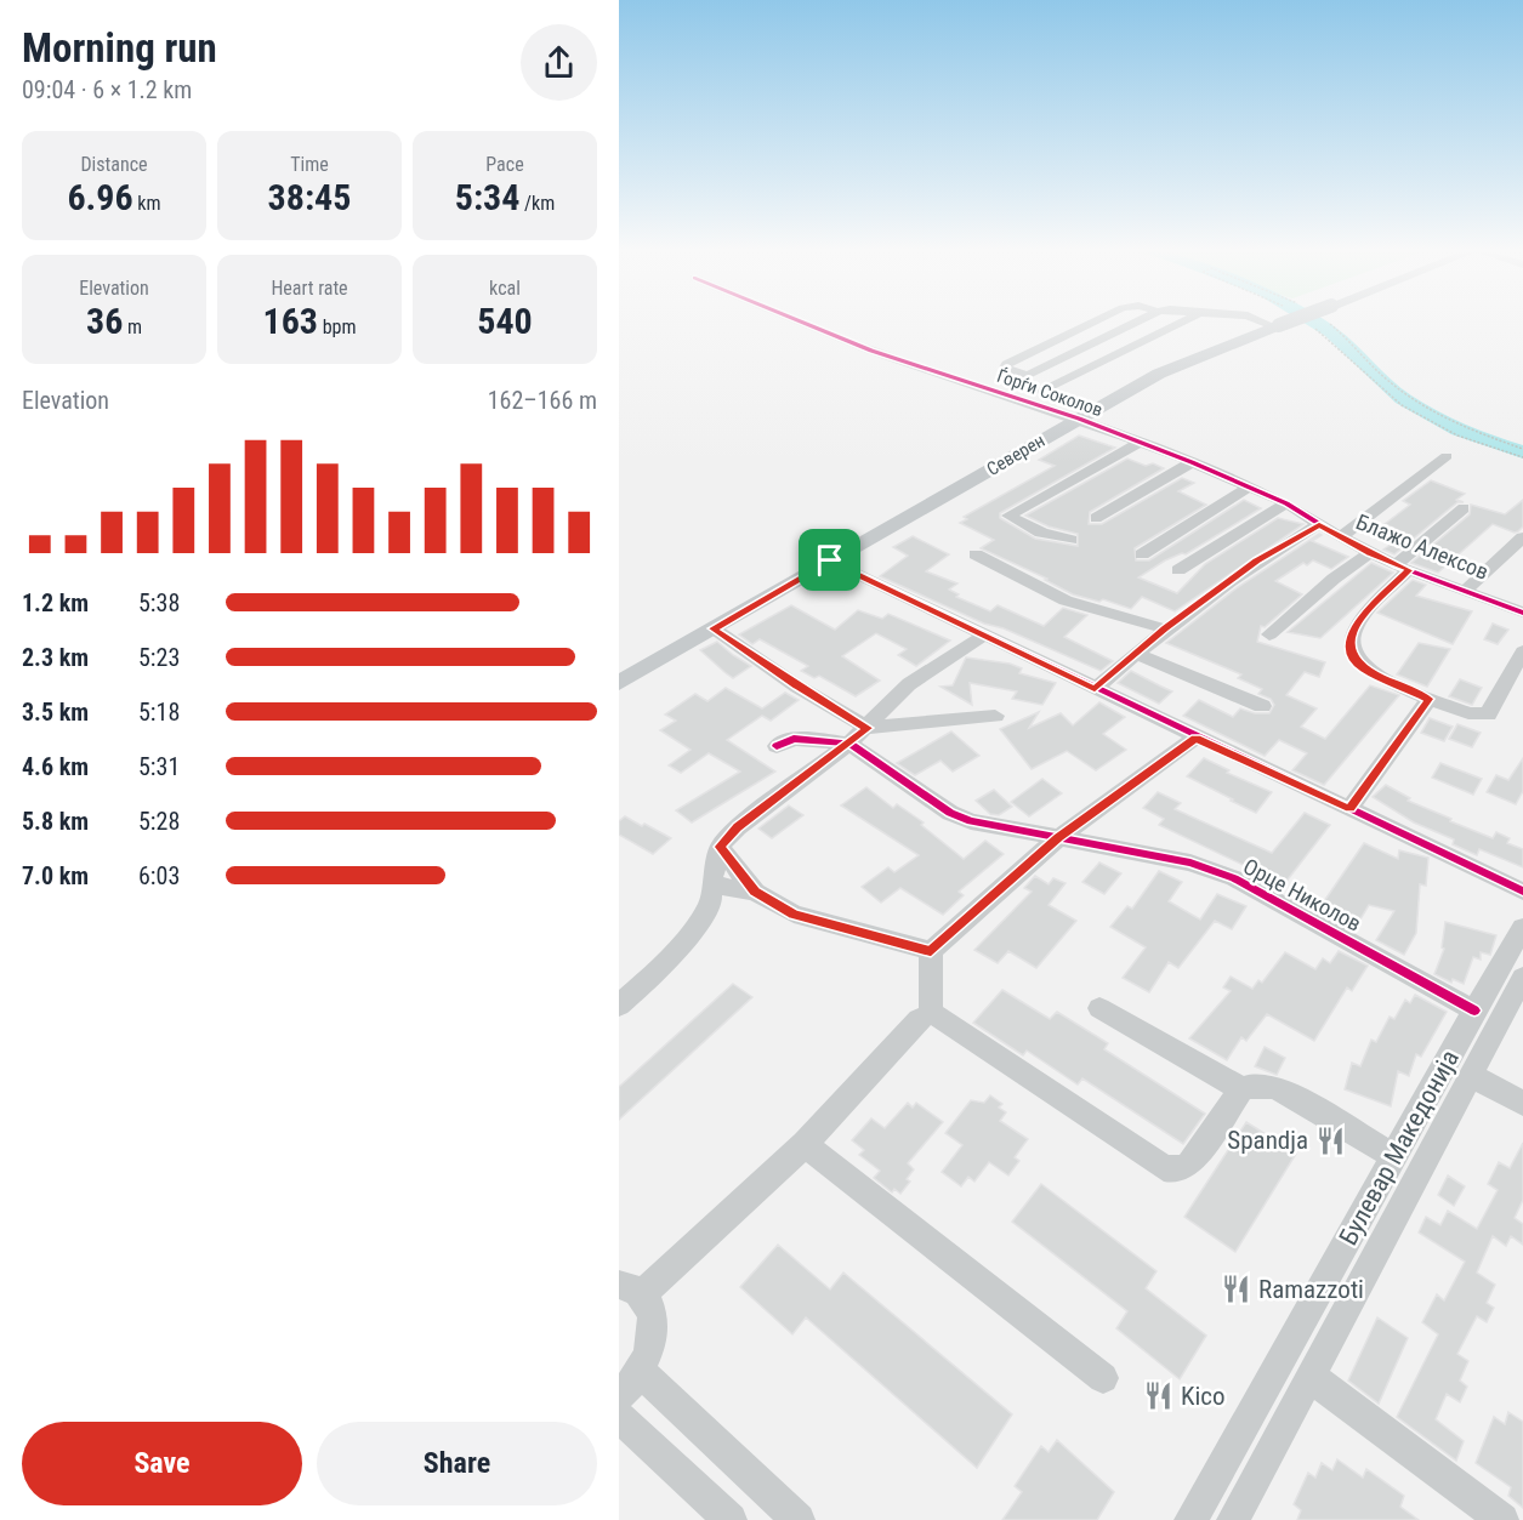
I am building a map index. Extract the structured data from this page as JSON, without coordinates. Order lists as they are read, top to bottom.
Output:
{
  "streets": {
    "main road": ["Северен"],
    "street": [
      "Ѓорѓи Соколов",
      "Блажо Алексов",
      "Орце Николов",
      "Булевар Македонија"
    ]
  },
  "crossings": [
    ["Ѓорѓи Соколов", "Северен"],
    ["Ѓорѓи Соколов", "Блажо Алексов"],
    ["Орце Николов", "Булевар Македонија"]
  ],
  "places": {
    "restaurant": ["Spandja", "Ramazzoti", "Kico"]
  },
  "page": {
    "heading": ["Morning run", "09:04 · 6 × 1.2 km"],
    "stats": [
      ["Distance", "6.96 km"],
      ["Time", "38:45"],
      ["Pace", "5:34 /km"],
      ["Elevation", "36 m"],
      ["Heart rate", "163 bpm"],
      ["kcal", "540"]
    ],
    "chart": ["Elevation", "162–166 m"],
    "list": [
      {
        "name": "1.2 km",
        "note": "5:38"
      },
      {
        "name": "2.3 km",
        "note": "5:23"
      },
      {
        "name": "3.5 km",
        "note": "5:18"
      },
      {
        "name": "4.6 km",
        "note": "5:31"
      },
      {
        "name": "5.8 km",
        "note": "5:28"
      },
      {
        "name": "7.0 km",
        "note": "6:03"
      }
    ],
    "buttons": ["Save", "Share"]
  }
}
